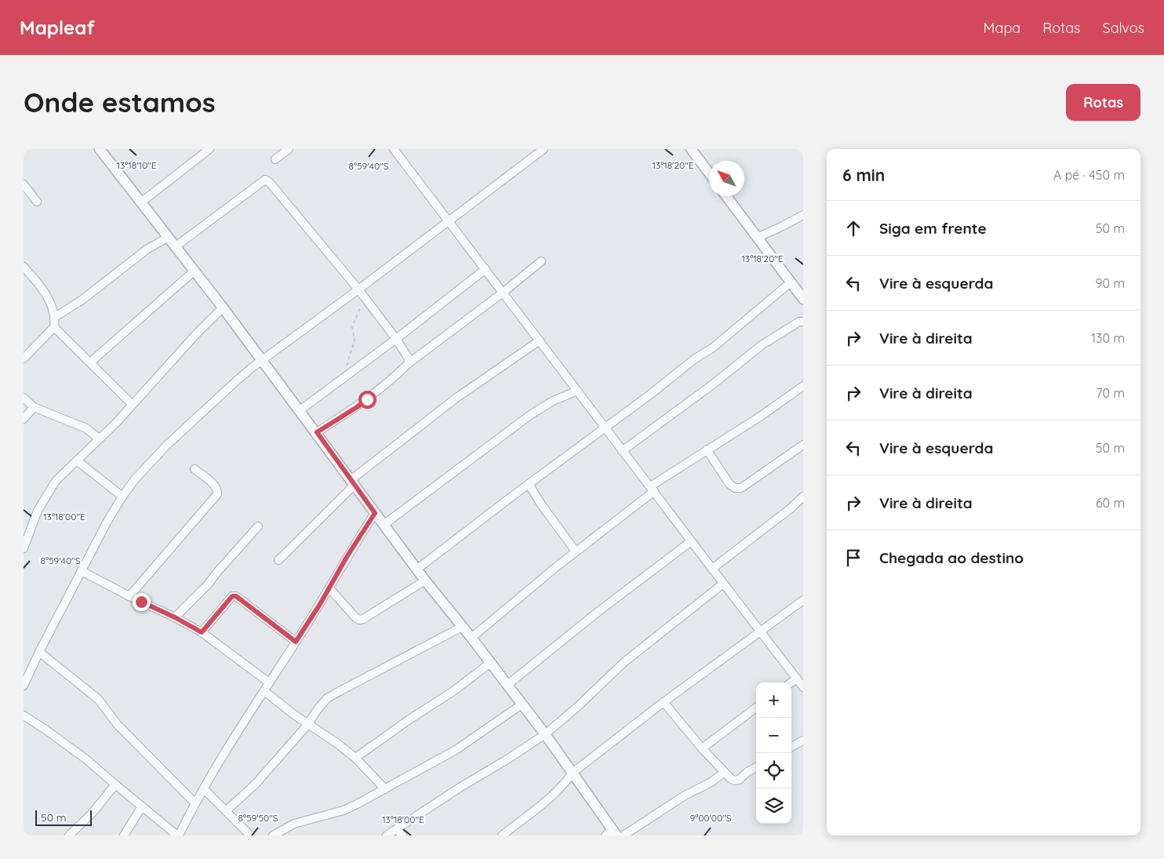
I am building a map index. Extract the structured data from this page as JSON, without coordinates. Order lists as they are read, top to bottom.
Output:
{
  "scale_bar": "50 m",
  "north": "top left",
  "page": {
    "header": "Mapleaf",
    "nav": ["Mapa", "Rotas", "Salvos"],
    "buttons": "Rotas",
    "title": "Onde estamos",
    "heading": ["6 min", "A pé · 450 m"],
    "list": [
      ["Siga em frente", "50 m"],
      ["Vire à esquerda", "90 m"],
      ["Vire à direita", "130 m"],
      ["Vire à direita", "70 m"],
      ["Vire à esquerda", "50 m"],
      ["Vire à direita", "60 m"],
      "Chegada ao destino"
    ],
    "map_buttons": ["+", "−"],
    "scale": "50 m"
  },
  "coordinates": [
    "13°18'10\"E",
    "13°18'20\"E",
    "8°59'40\"S",
    "13°18'00\"E",
    "8°59'50\"S",
    "9°00'00\"S"
  ]
}
